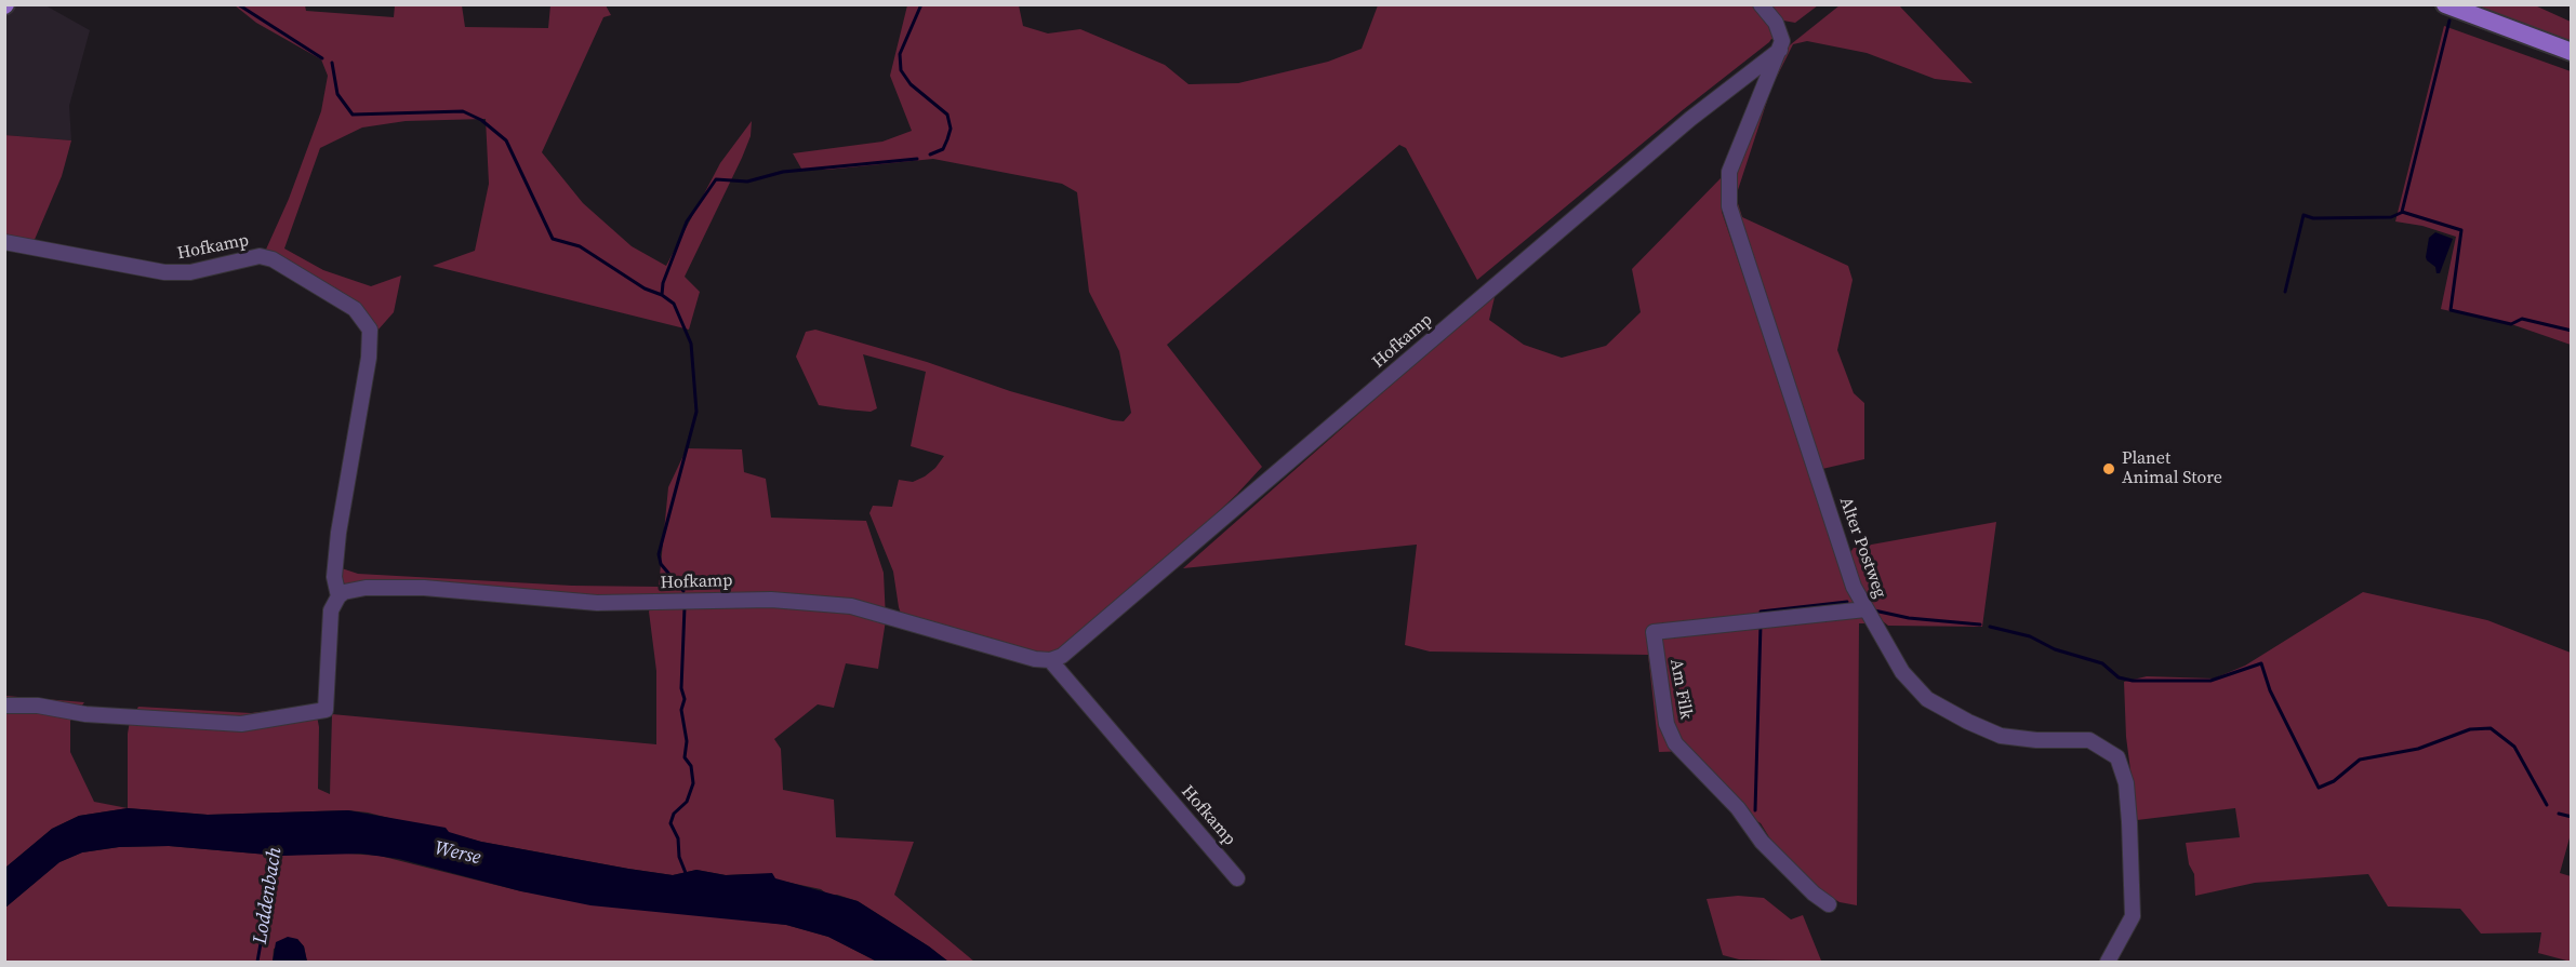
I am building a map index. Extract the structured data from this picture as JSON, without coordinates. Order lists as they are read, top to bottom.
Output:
{
  "streets": {
    "street": ["Hofkamp", "Alter Postweg", "Am Filk"]
  },
  "crossings": [
    ["Hofkamp", "Alter Postweg"],
    ["Alter Postweg", "Am Filk"]
  ],
  "water": ["Werse", "Loddenbach"],
  "places": ["Planet Animal Store"]
}
